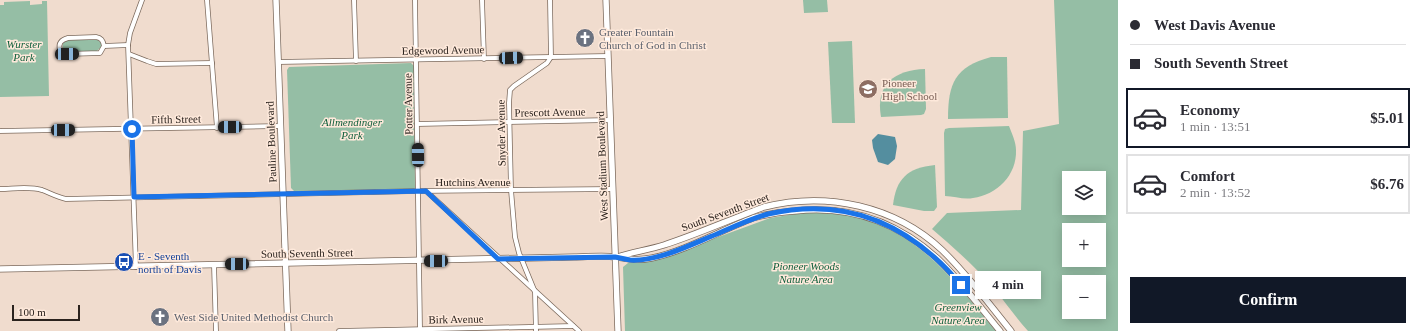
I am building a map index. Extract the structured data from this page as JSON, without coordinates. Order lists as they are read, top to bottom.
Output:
{
  "streets": {
    "street": [
      "Edgewood Avenue",
      "Potter Avenue",
      "Prescott Avenue",
      "Fifth Street",
      "Snyder Avenue",
      "Pauline Boulevard",
      "West Stadium Boulevard",
      "Hutchins Avenue",
      "South Seventh Street",
      "Birk Avenue"
    ]
  },
  "crossings": [
    ["Edgewood Avenue", "Potter Avenue"],
    ["Edgewood Avenue", "Snyder Avenue"],
    ["Edgewood Avenue", "Pauline Boulevard"],
    ["Edgewood Avenue", "West Stadium Boulevard"],
    ["Potter Avenue", "Prescott Avenue"],
    ["Potter Avenue", "Hutchins Avenue"],
    ["Potter Avenue", "South Seventh Street"],
    ["Potter Avenue", "Birk Avenue"],
    ["Prescott Avenue", "Snyder Avenue"],
    ["Prescott Avenue", "West Stadium Boulevard"],
    ["Fifth Street", "Pauline Boulevard"],
    ["Snyder Avenue", "Hutchins Avenue"],
    ["Snyder Avenue", "South Seventh Street"],
    ["Snyder Avenue", "Birk Avenue"],
    ["Pauline Boulevard", "Hutchins Avenue"],
    ["Pauline Boulevard", "South Seventh Street"],
    ["West Stadium Boulevard", "Hutchins Avenue"],
    ["West Stadium Boulevard", "South Seventh Street"]
  ],
  "parks": [
    "Wurster Park",
    "Allmendinger Park",
    "Pioneer Woods Nature Area",
    "Greenview Nature Area"
  ],
  "places": {
    "church": ["Greater Fountain Church of God in Christ", "West Side United Methodist Church"],
    "school or university": ["Pioneer High School"],
    "bus stop": ["E - Seventh north of Davis"]
  },
  "scale_bar": "100 m",
  "page": {
    "banner": ["West Davis Avenue", "South Seventh Street"],
    "list": [
      {
        "name": "Economy",
        "note": "1 min · 13:51",
        "value": "$5.01"
      },
      {
        "name": "Comfort",
        "note": "2 min · 13:52",
        "value": "$6.76"
      }
    ],
    "map_buttons": ["+", "−"],
    "buttons": "Confirm",
    "bubble": "4 min",
    "scale": "100 m"
  }
}
